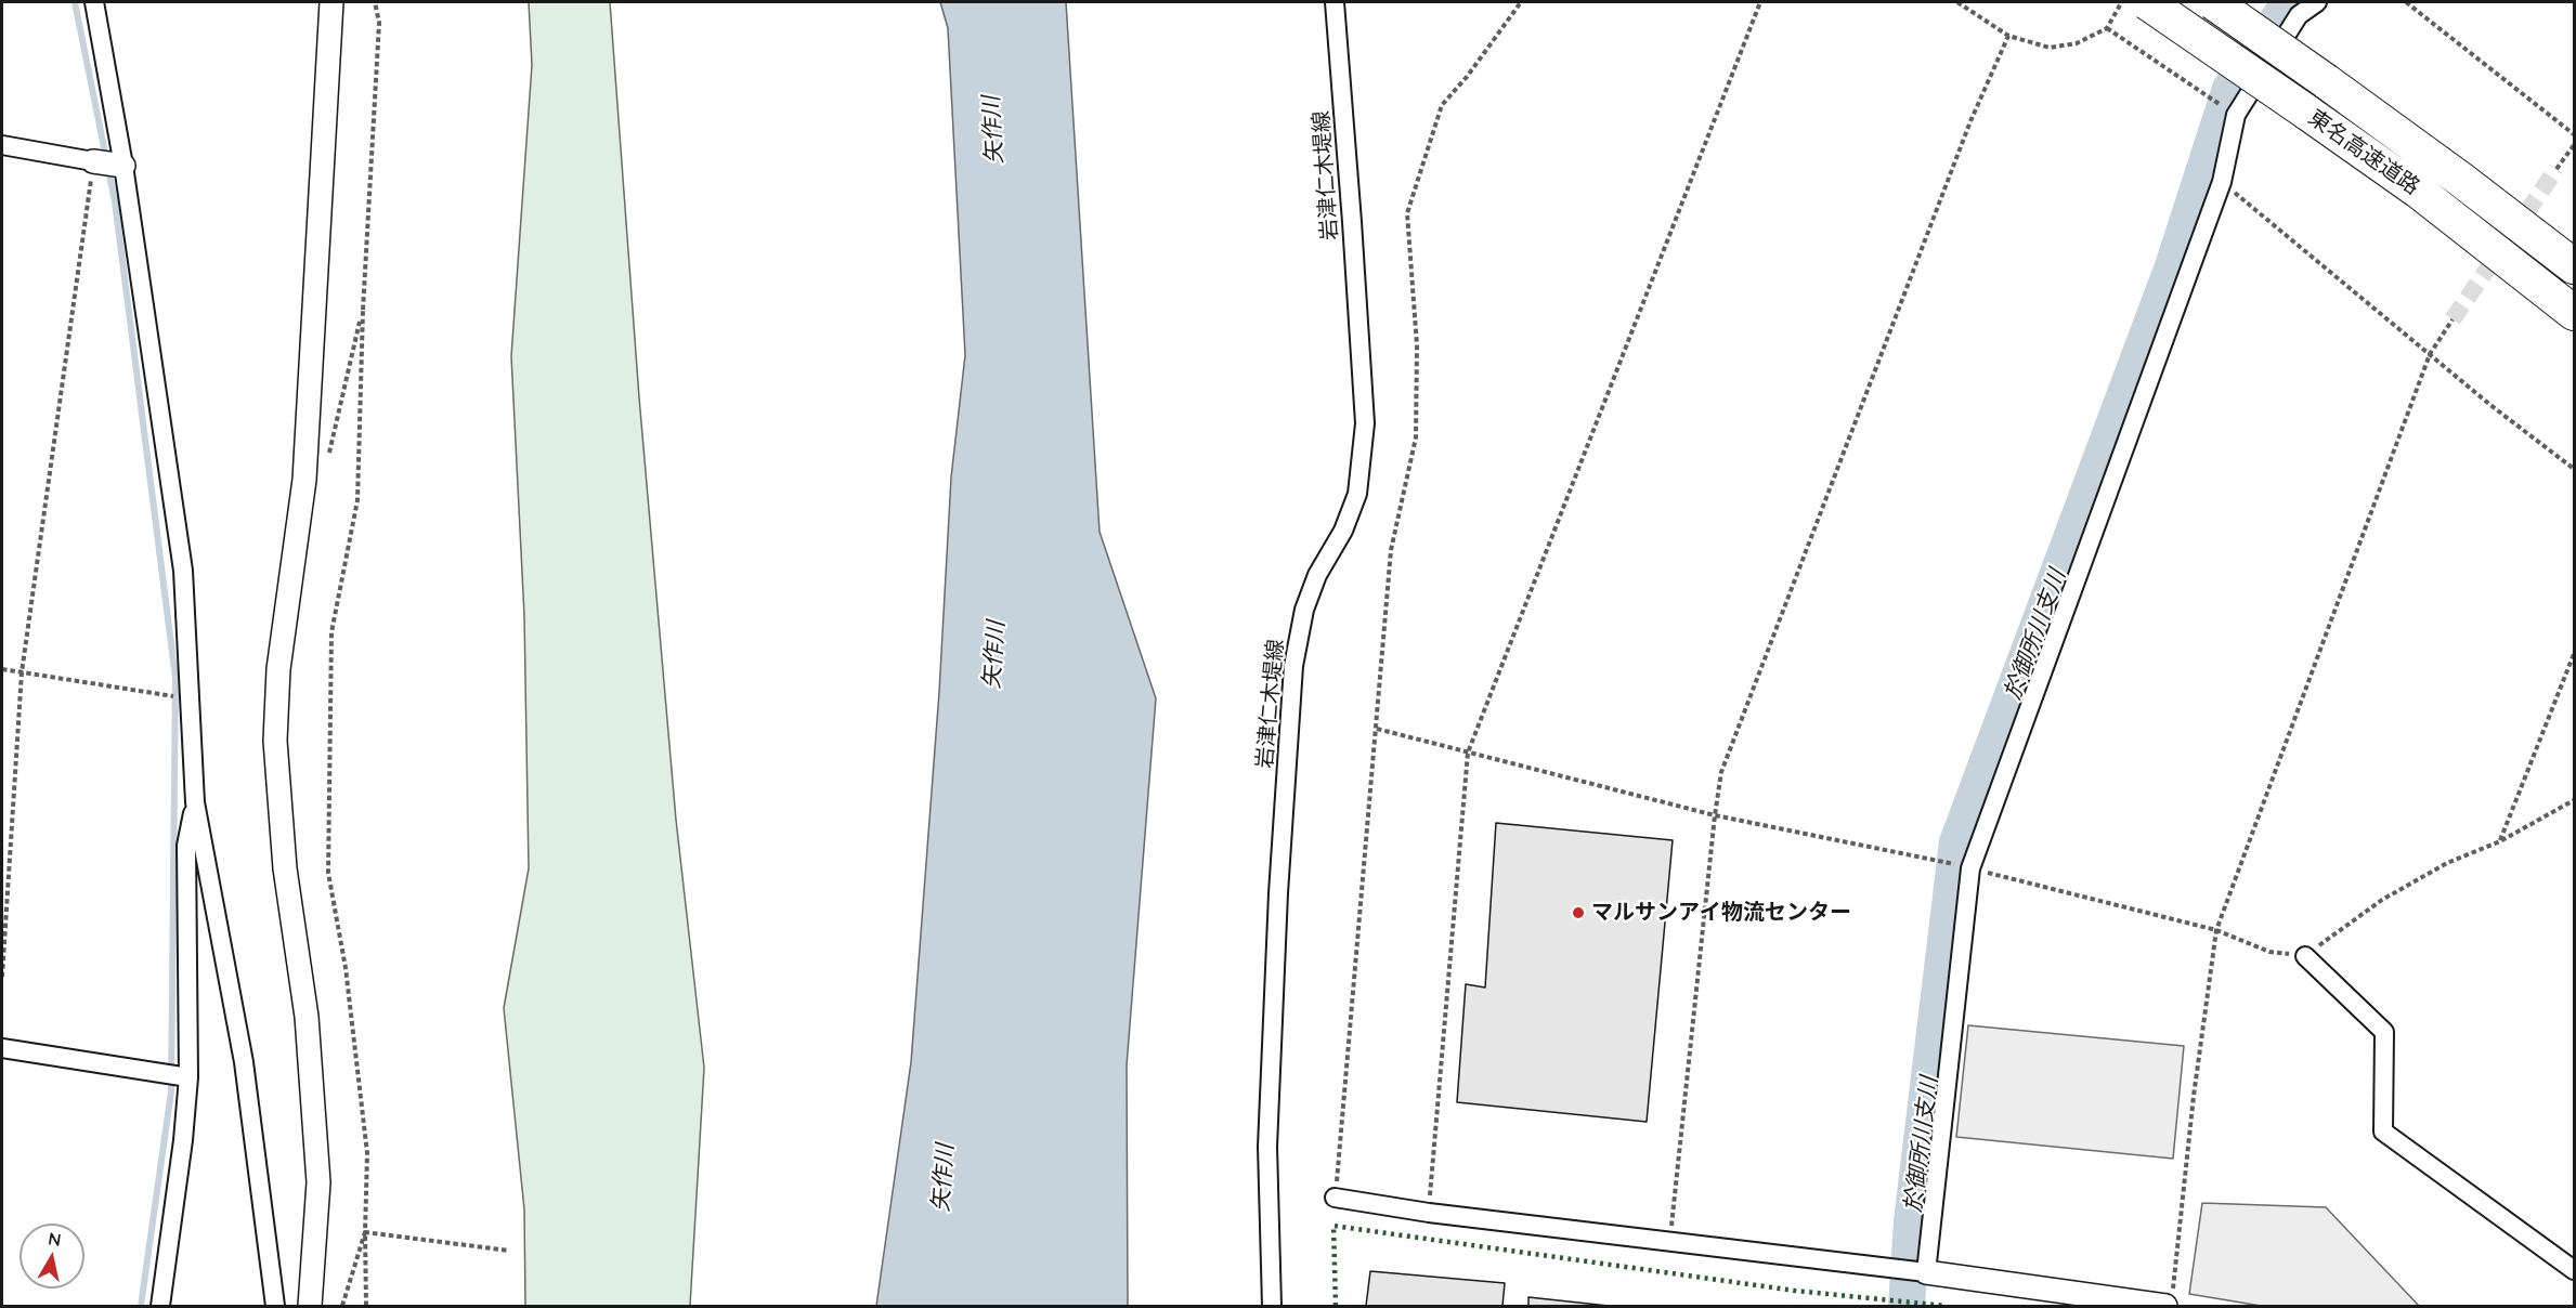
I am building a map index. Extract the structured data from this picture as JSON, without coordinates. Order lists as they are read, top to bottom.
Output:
{
  "streets": {
    "highway": ["東名高速道路"],
    "street": ["岩津仁木堤線"]
  },
  "water": ["矢作川", "於御所川支川"],
  "places": ["マルサンアイ物流センター"],
  "north": "top"
}
